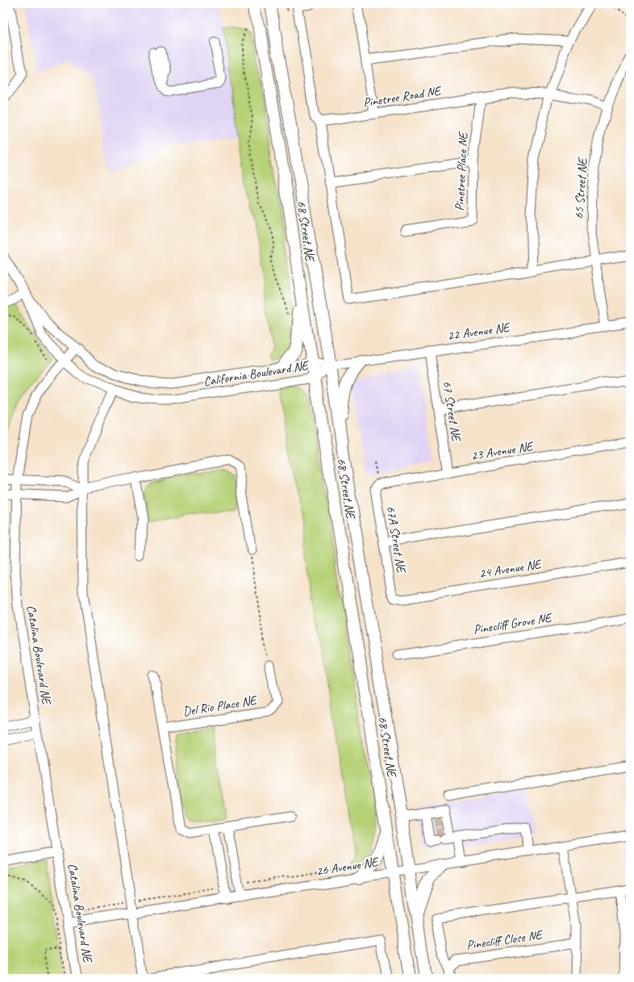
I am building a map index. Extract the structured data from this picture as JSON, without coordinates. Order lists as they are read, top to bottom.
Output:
{
  "streets": {
    "main road": ["68 Street NE"],
    "street": [
      "Pinetree Road NE",
      "Pinetree Place NE",
      "65 Street NE",
      "22 Avenue NE",
      "California Boulevard NE",
      "67 Street NE",
      "23 Avenue NE",
      "67A Street NE",
      "24 Avenue NE",
      "Pinecliff Grove NE",
      "Catalina Boulevard NE",
      "Del Rio Place NE",
      "26 Avenue NE",
      "Pinecliff Close NE"
    ]
  },
  "crossings": [
    ["Pinetree Road NE", "Pinetree Place NE"],
    ["Pinetree Road NE", "65 Street NE"],
    ["65 Street NE", "22 Avenue NE"],
    ["68 Street NE", "22 Avenue NE"],
    ["68 Street NE", "California Boulevard NE"],
    ["68 Street NE", "26 Avenue NE"],
    ["22 Avenue NE", "California Boulevard NE"],
    ["22 Avenue NE", "67 Street NE"],
    ["California Boulevard NE", "Catalina Boulevard NE"],
    ["67 Street NE", "23 Avenue NE"],
    ["23 Avenue NE", "67A Street NE"],
    ["67A Street NE", "24 Avenue NE"],
    ["Catalina Boulevard NE", "26 Avenue NE"]
  ]
}
